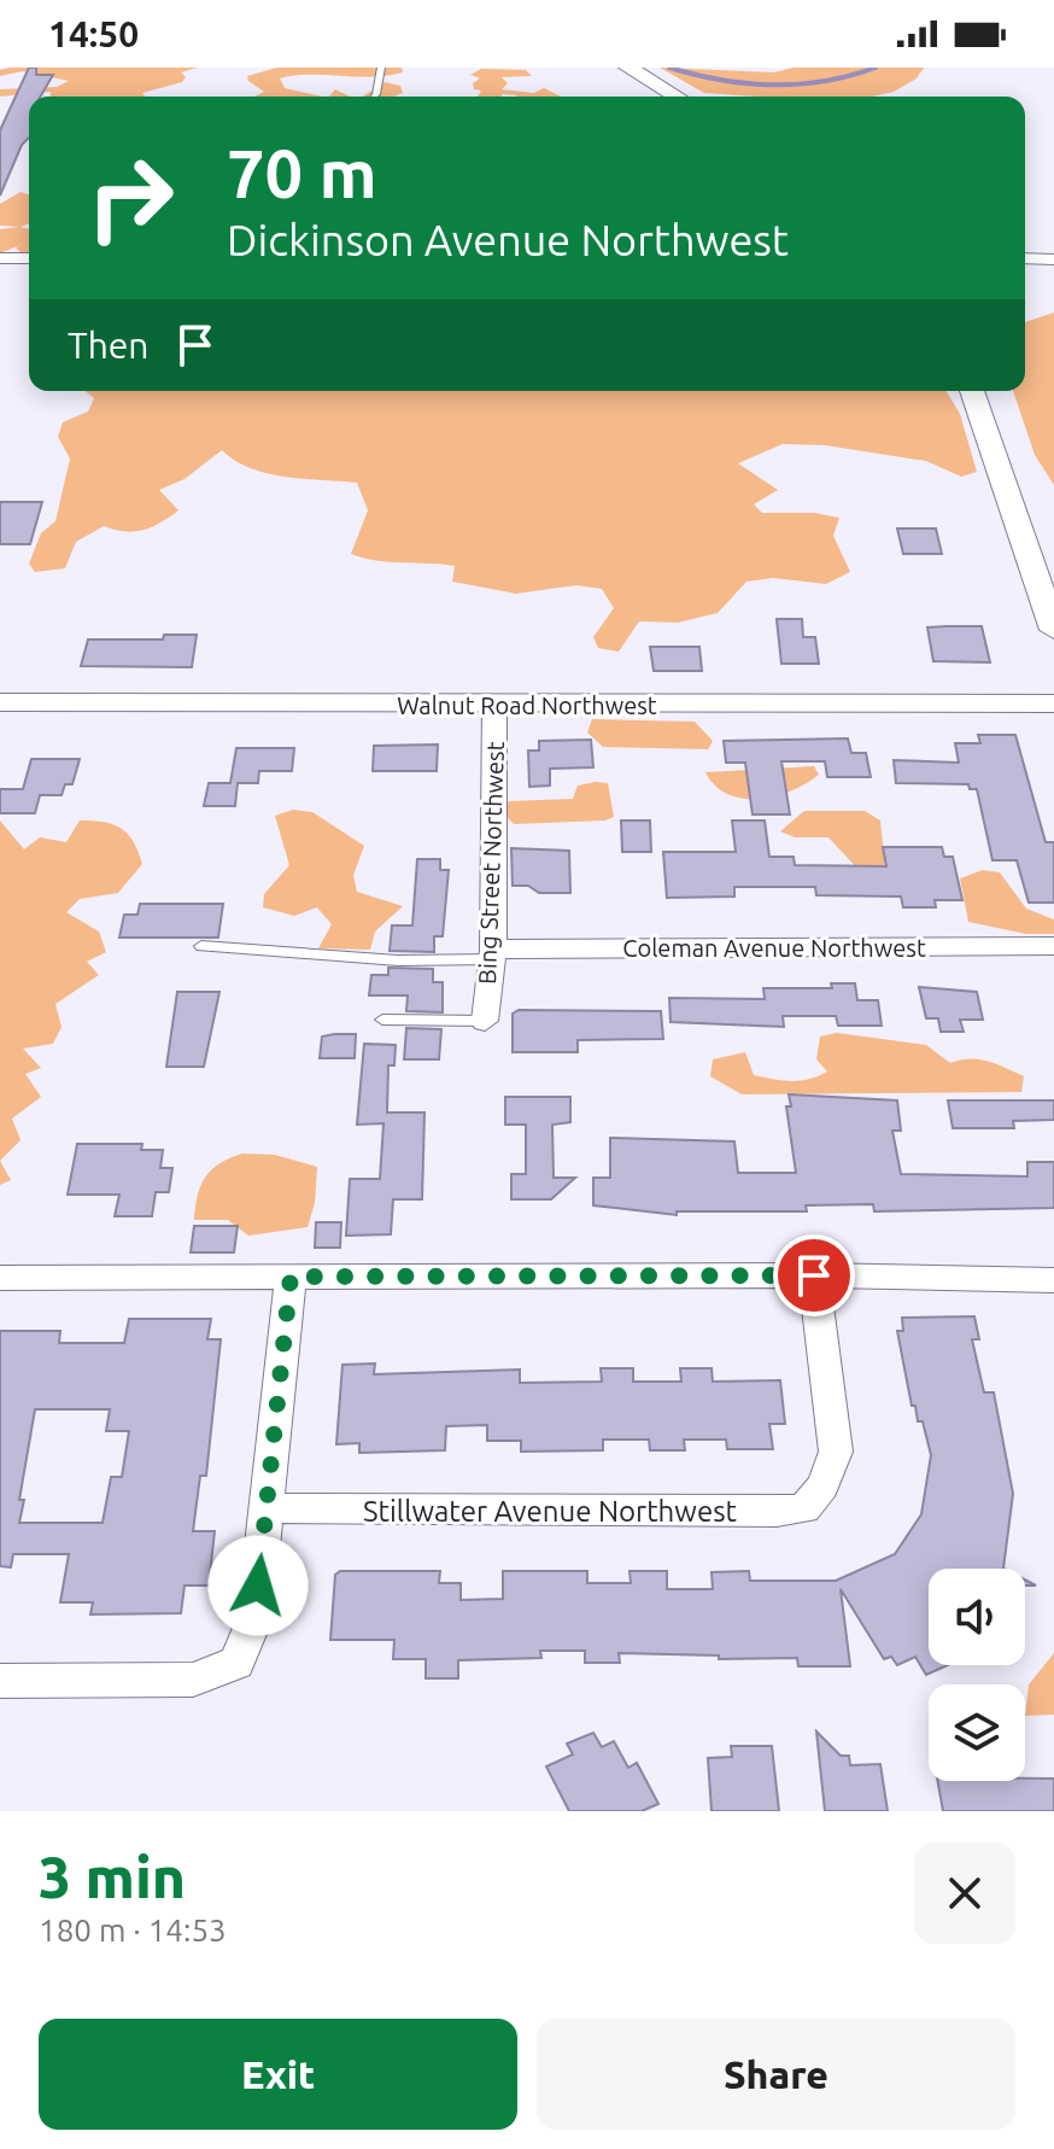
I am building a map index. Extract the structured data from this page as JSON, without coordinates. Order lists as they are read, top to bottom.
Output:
{
  "streets": {
    "street": [
      "Walnut Road Northwest",
      "Bing Street Northwest",
      "Coleman Avenue Northwest",
      "Stillwater Avenue Northwest"
    ]
  },
  "crossings": [
    ["Walnut Road Northwest", "Bing Street Northwest"],
    ["Bing Street Northwest", "Coleman Avenue Northwest"]
  ],
  "page": {
    "status": "14:50",
    "turn": ["70 m", "Dickinson Avenue Northwest"],
    "then": "Then",
    "heading": ["3 min", "180 m · 14:53"],
    "buttons": ["Exit", "Share"]
  }
}
